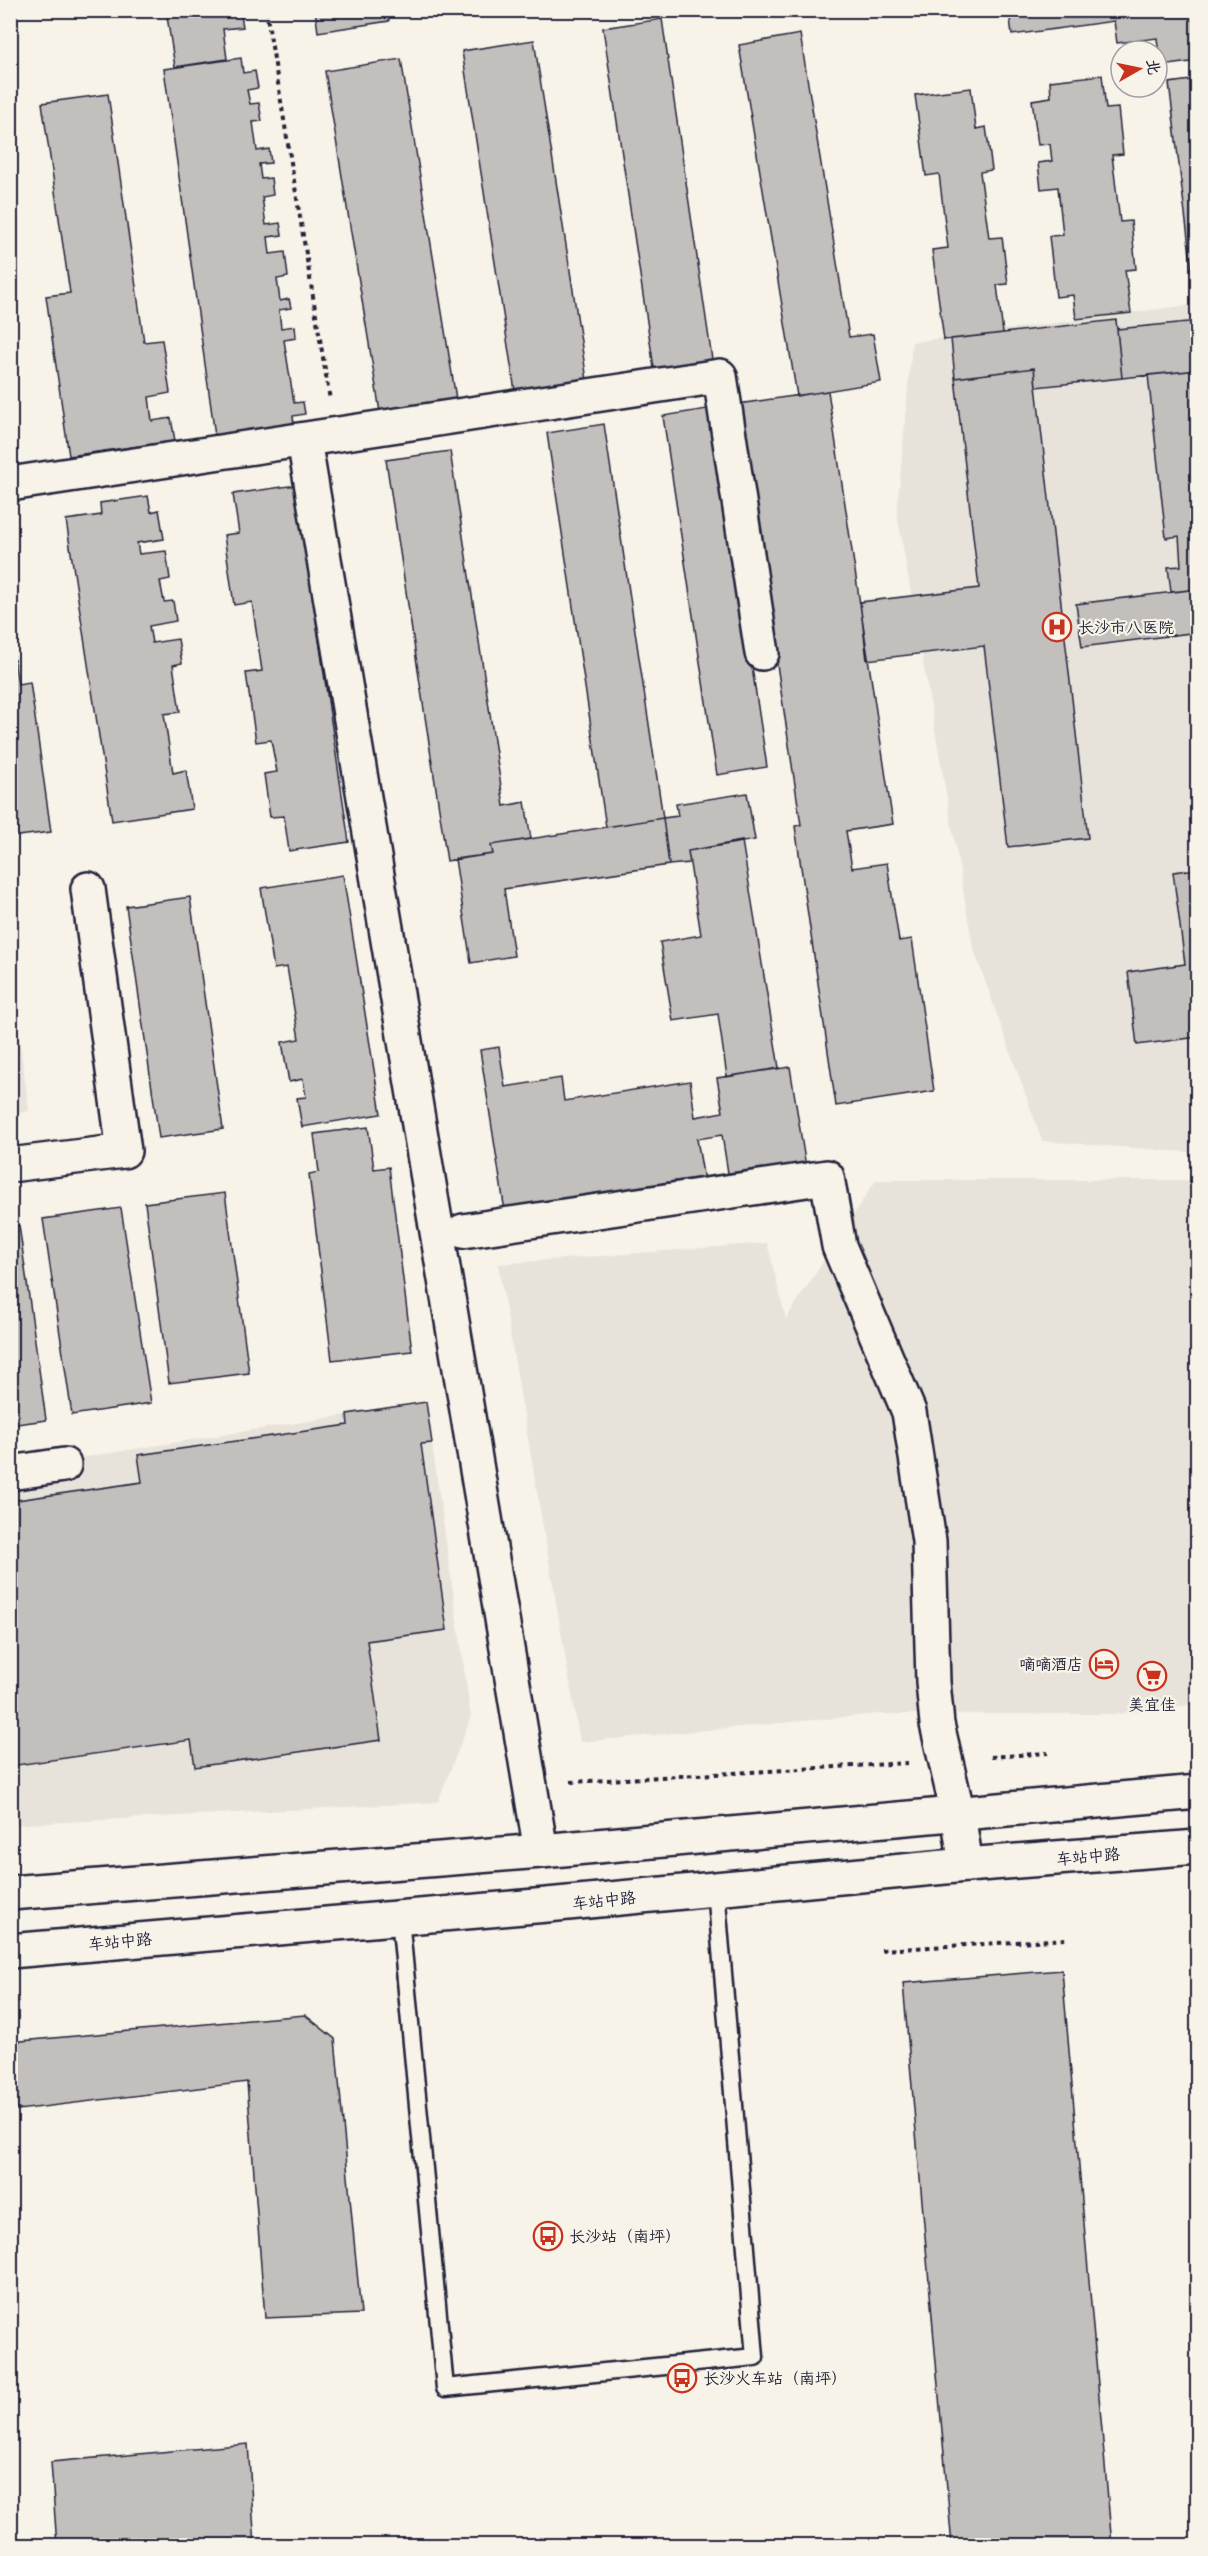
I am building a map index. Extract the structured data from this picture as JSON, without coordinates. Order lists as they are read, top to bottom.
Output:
{
  "streets": {
    "street": ["车站中路"]
  },
  "places": {
    "hospital": ["长沙市八医院"],
    "hotel": ["嘀嘀酒店"],
    "supermarket": ["美宜佳"],
    "bus stop": ["长沙站（南坪）", "长沙火车站（南坪）"]
  },
  "north": "right"
}
